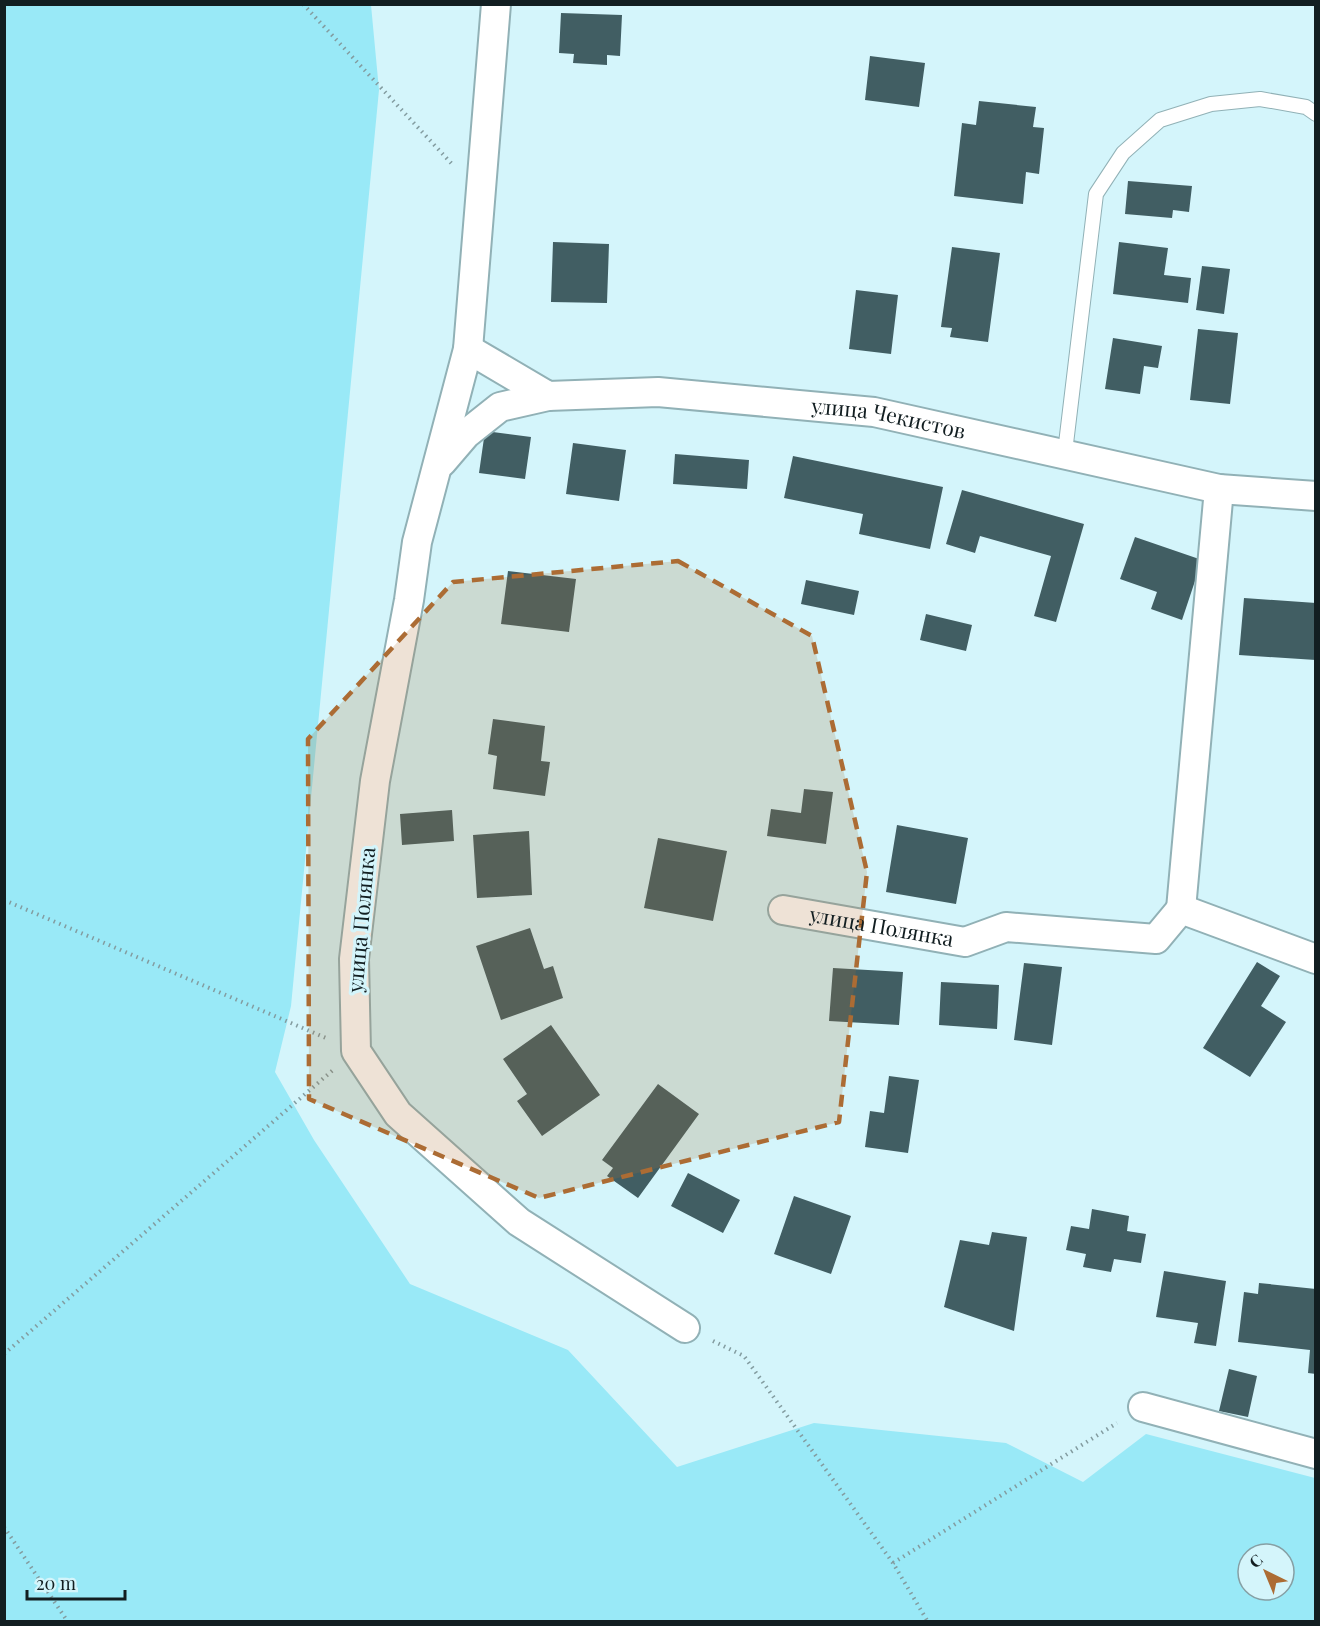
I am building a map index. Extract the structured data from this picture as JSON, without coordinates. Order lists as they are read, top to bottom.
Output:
{
  "streets": {
    "street": ["улица Чекистов", "улица Полянка"]
  },
  "crossings": [
    ["улица Чекистов", "улица Полянка"]
  ],
  "scale_bar": "20 m",
  "north": "top left"
}
